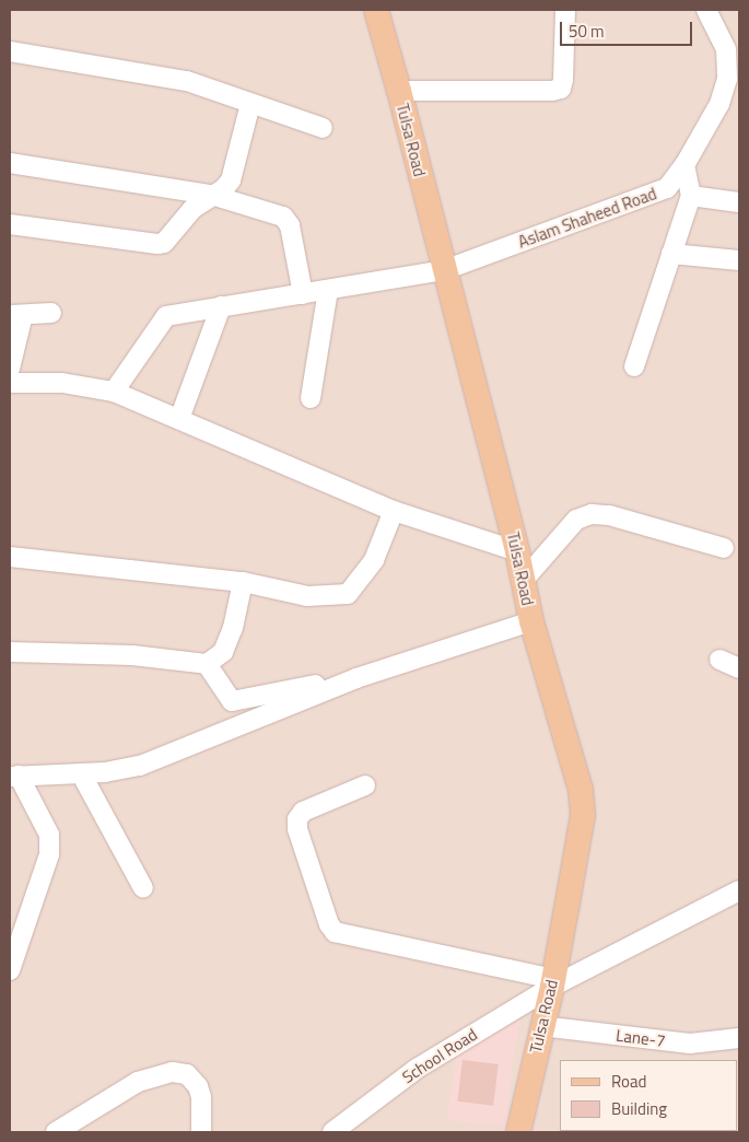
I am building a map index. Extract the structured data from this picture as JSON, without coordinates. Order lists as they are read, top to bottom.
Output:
{
  "streets": {
    "main road": ["Tulsa Road"],
    "street": ["Aslam Shaheed Road", "Lane-7", "School Road"]
  },
  "crossings": [
    ["Tulsa Road", "Aslam Shaheed Road"],
    ["Tulsa Road", "Lane-7"],
    ["Tulsa Road", "School Road"]
  ],
  "legend": ["Road", "Building"],
  "scale_bar": "50 m"
}
